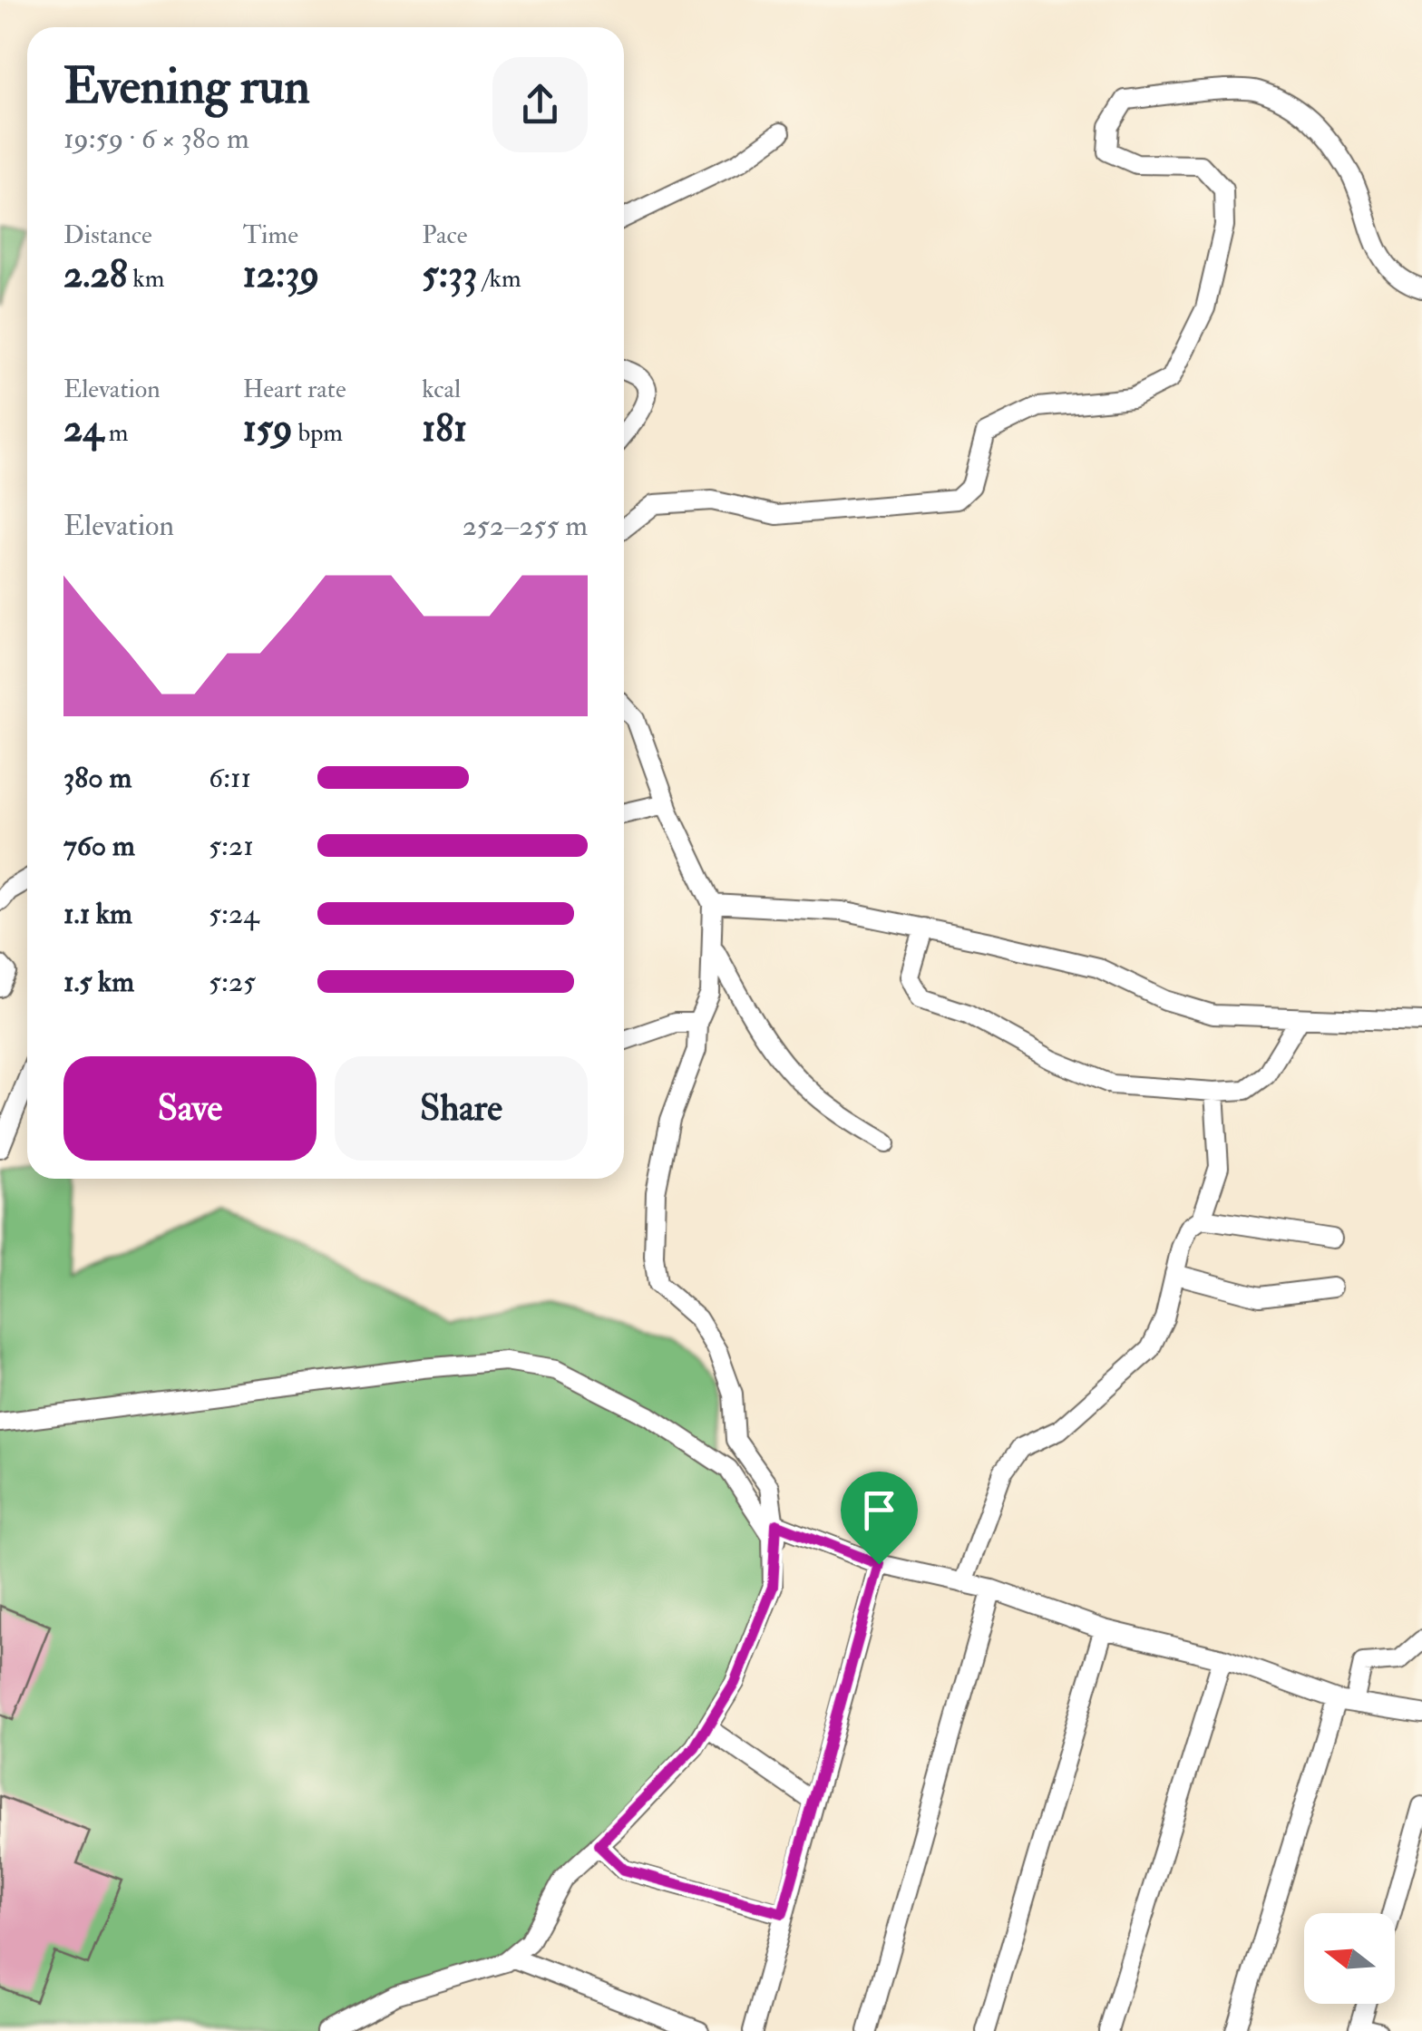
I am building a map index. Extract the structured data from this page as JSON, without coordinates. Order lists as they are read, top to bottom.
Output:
{
  "north": "left",
  "page": {
    "heading": ["Evening run", "19:59 · 6 × 380 m"],
    "stats": [
      ["Distance", "2.28 km"],
      ["Time", "12:39"],
      ["Pace", "5:33 /km"],
      ["Elevation", "24 m"],
      ["Heart rate", "159 bpm"],
      ["kcal", "181"]
    ],
    "chart": ["Elevation", "252–255 m"],
    "list": [
      {
        "name": "380 m",
        "note": "6:11"
      },
      {
        "name": "760 m",
        "note": "5:21"
      },
      {
        "name": "1.1 km",
        "note": "5:24"
      },
      {
        "name": "1.5 km",
        "note": "5:25"
      }
    ],
    "buttons": ["Save", "Share"]
  }
}
